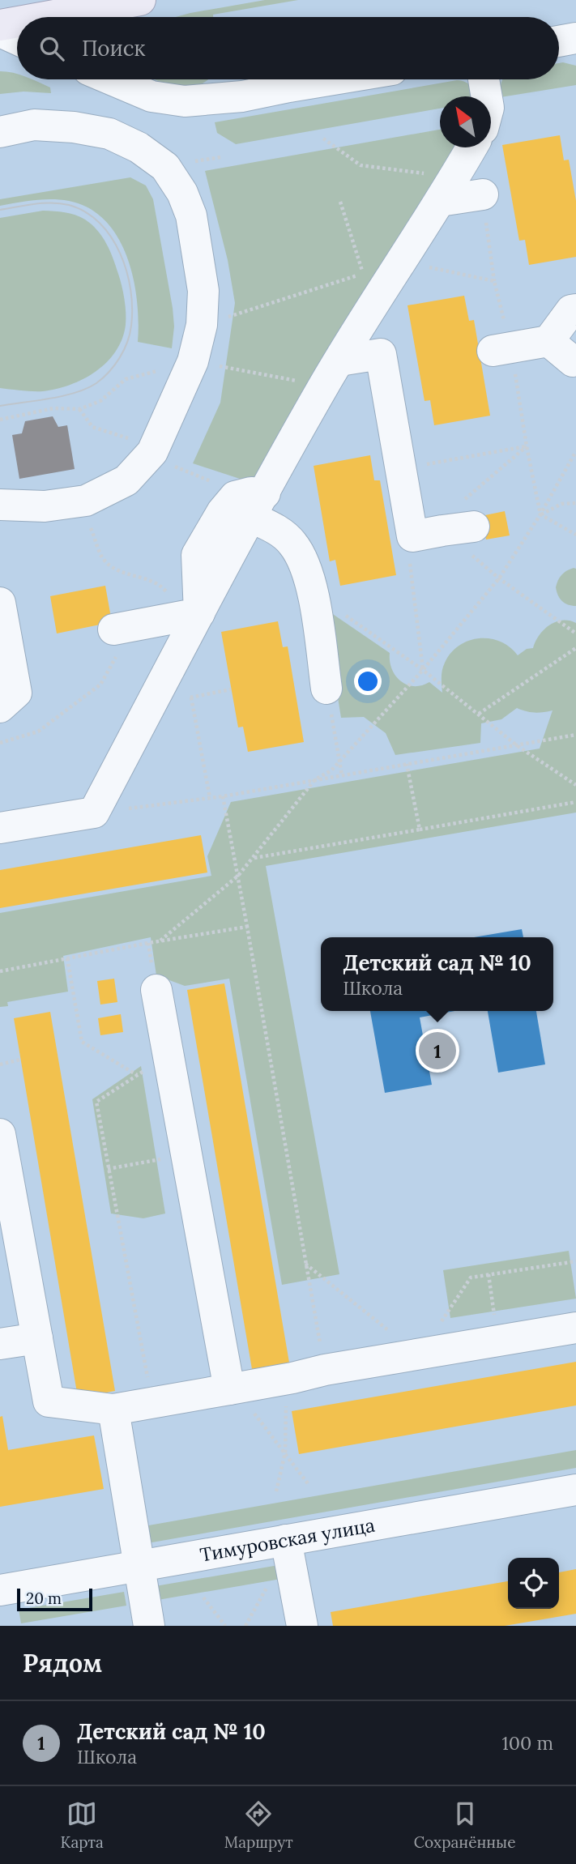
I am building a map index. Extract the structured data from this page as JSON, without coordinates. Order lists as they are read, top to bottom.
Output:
{
  "streets": {
    "street": ["Тимуровская улица"]
  },
  "scale_bar": "20 m",
  "north": "top left",
  "page": {
    "search": "Поиск",
    "popup": ["Детский сад № 10", "Школа"],
    "pins": "1",
    "scale": "20 m",
    "heading": "Рядом",
    "list": [
      {
        "mark": "1",
        "name": "Детский сад № 10",
        "note": "Школа",
        "value": "100 m"
      }
    ],
    "nav": ["Карта", "Маршрут", "Сохранённые"]
  }
}
